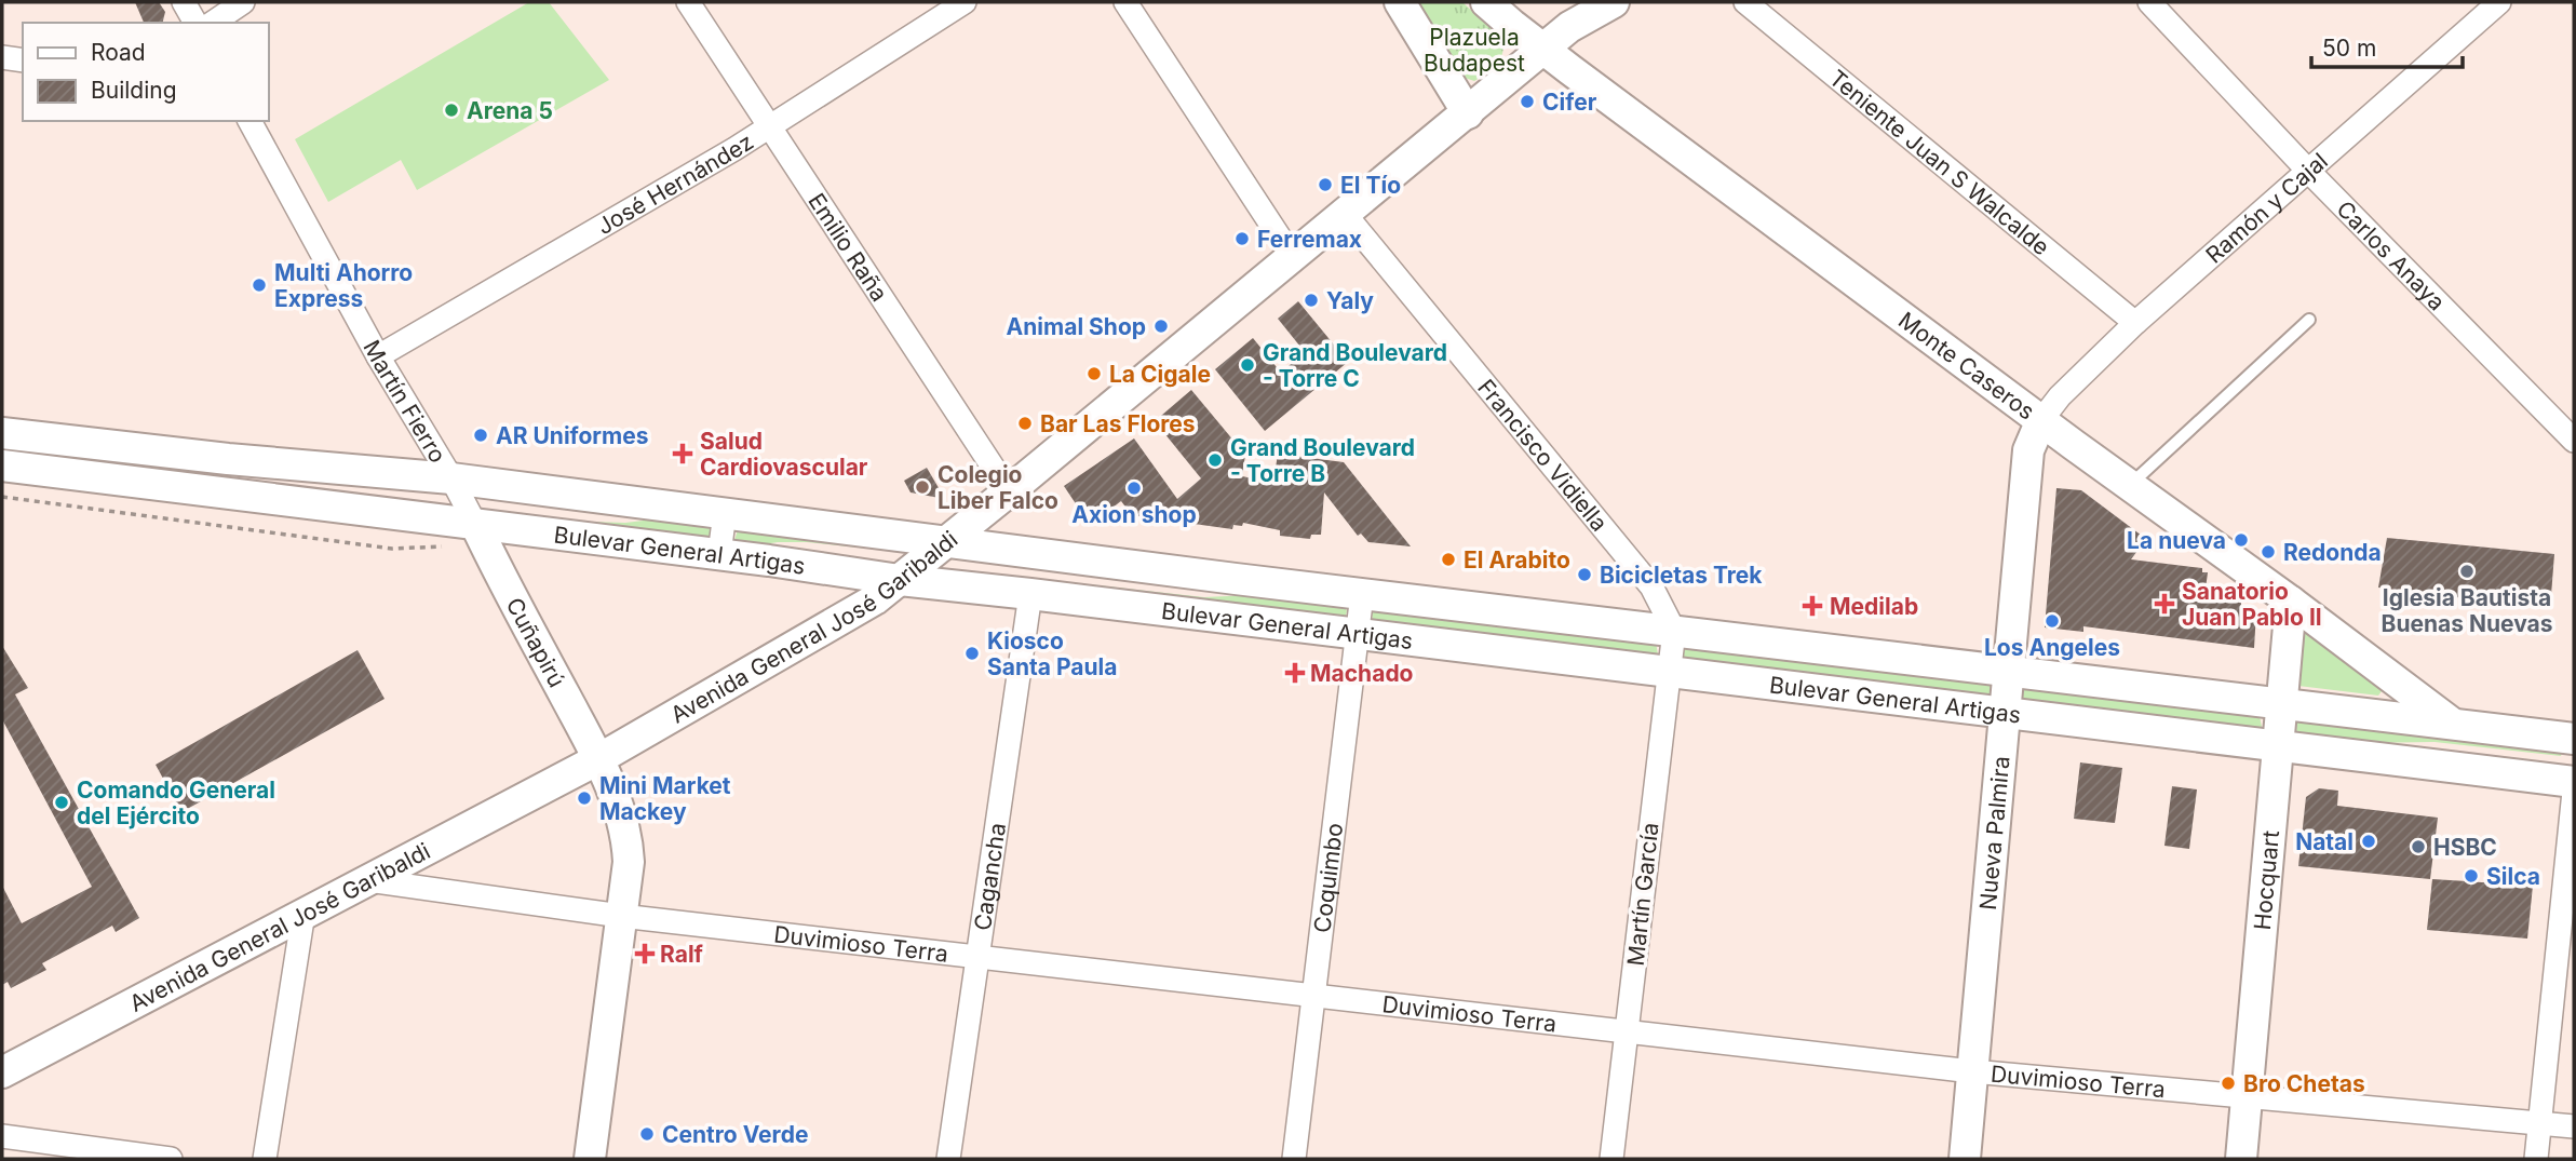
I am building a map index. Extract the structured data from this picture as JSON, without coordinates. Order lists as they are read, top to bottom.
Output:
{
  "streets": {
    "main road": [
      "Monte Caseros",
      "Bulevar General Artigas",
      "Avenida General José Garibaldi",
      "Cuñapirú",
      "Nueva Palmira",
      "Hocquart"
    ],
    "street": [
      "Teniente Juan S Walcalde",
      "José Hernández",
      "Ramón y Cajal",
      "Emilio Raña",
      "Carlos Anaya",
      "Martín Fierro",
      "Francisco Vidiella",
      "Cagancha",
      "Coquimbo",
      "Martín García",
      "Duvimioso Terra"
    ]
  },
  "crossings": [
    ["Teniente Juan S Walcalde", "Ramón y Cajal"],
    ["José Hernández", "Emilio Raña"],
    ["José Hernández", "Martín Fierro"],
    ["Ramón y Cajal", "Carlos Anaya"],
    ["Ramón y Cajal", "Monte Caseros"],
    ["Ramón y Cajal", "Nueva Palmira"],
    ["Emilio Raña", "Avenida General José Garibaldi"],
    ["Monte Caseros", "Bulevar General Artigas"],
    ["Monte Caseros", "Avenida General José Garibaldi"],
    ["Monte Caseros", "Nueva Palmira"],
    ["Monte Caseros", "Hocquart"],
    ["Martín Fierro", "Bulevar General Artigas"],
    ["Martín Fierro", "Cuñapirú"],
    ["Francisco Vidiella", "Bulevar General Artigas"],
    ["Francisco Vidiella", "Avenida General José Garibaldi"],
    ["Francisco Vidiella", "Martín García"],
    ["Bulevar General Artigas", "Avenida General José Garibaldi"],
    ["Bulevar General Artigas", "Cuñapirú"],
    ["Bulevar General Artigas", "Nueva Palmira"],
    ["Bulevar General Artigas", "Cagancha"],
    ["Bulevar General Artigas", "Coquimbo"],
    ["Bulevar General Artigas", "Hocquart"],
    ["Bulevar General Artigas", "Martín García"],
    ["Avenida General José Garibaldi", "Cuñapirú"],
    ["Avenida General José Garibaldi", "Duvimioso Terra"],
    ["Cuñapirú", "Duvimioso Terra"],
    ["Nueva Palmira", "Duvimioso Terra"],
    ["Cagancha", "Duvimioso Terra"],
    ["Coquimbo", "Duvimioso Terra"],
    ["Hocquart", "Duvimioso Terra"],
    ["Martín García", "Duvimioso Terra"]
  ],
  "parks": ["Plazuela Budapest"],
  "places": {
    "other": [
      "Cifer",
      "Arena 5",
      "El Tío",
      "Ferremax",
      "Multi Ahorro Express",
      "Yaly",
      "Animal Shop",
      "Grand Boulevard - Torre C",
      "La Cigale",
      "Bar Las Flores",
      "AR Uniformes",
      "Grand Boulevard - Torre B",
      "Colegio Liber Falco",
      "Axion shop",
      "La nueva",
      "Redonda",
      "El Arabito",
      "Iglesia Bautista Buenas Nuevas",
      "Bicicletas Trek",
      "Los Angeles",
      "Kiosco Santa Paula",
      "Mini Market Mackey",
      "Comando General del Ejército",
      "Natal",
      "HSBC",
      "Silca",
      "Bro Chetas",
      "Centro Verde"
    ],
    "health": [
      "Salud Cardiovascular",
      "Sanatorio Juan Pablo II",
      "Medilab",
      "Machado",
      "Ralf"
    ]
  },
  "legend": ["Road", "Building"],
  "scale_bar": "50 m"
}
